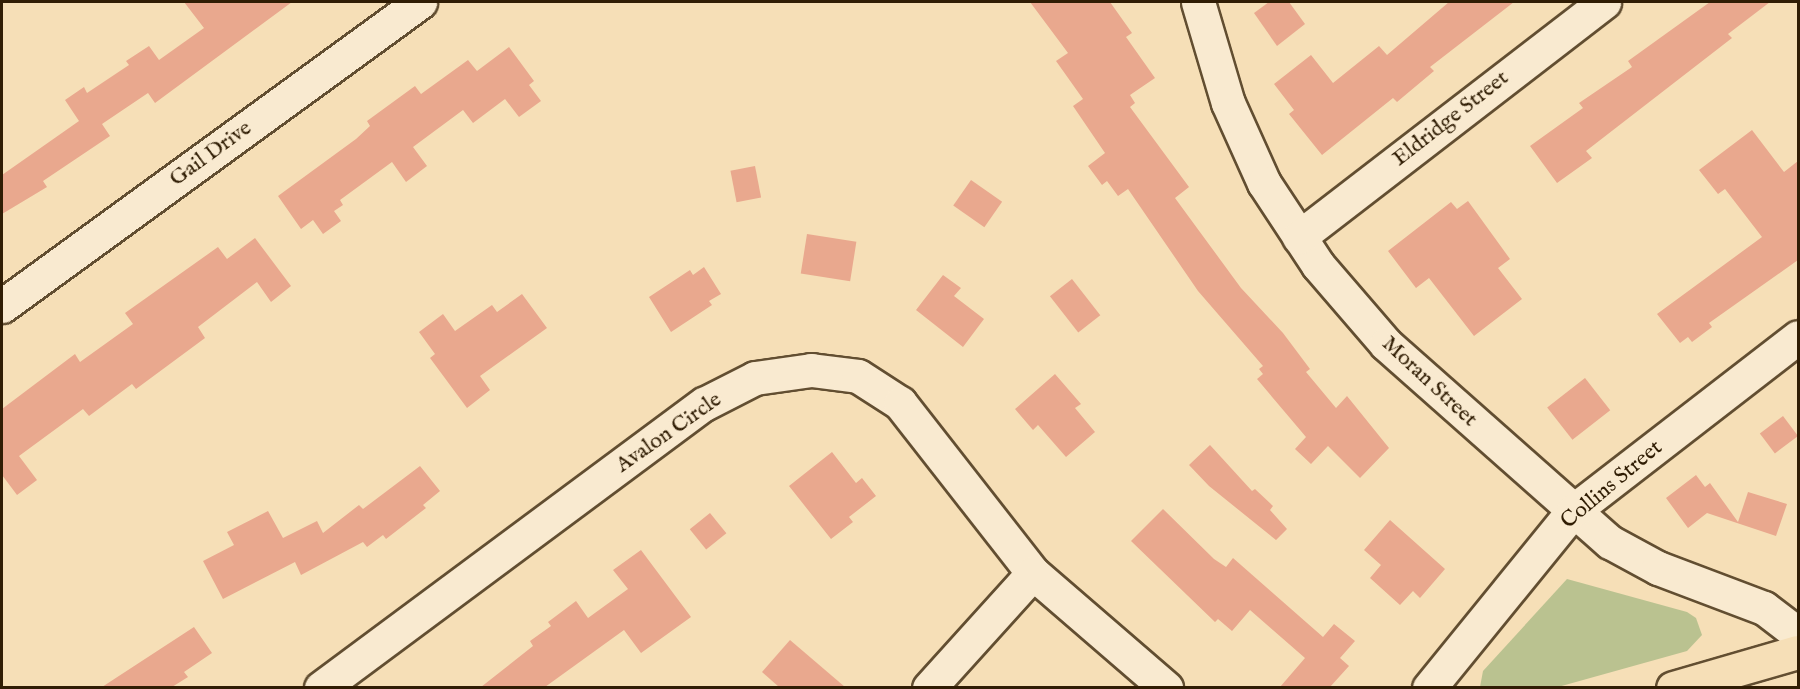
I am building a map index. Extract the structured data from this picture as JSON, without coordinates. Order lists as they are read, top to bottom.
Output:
{
  "streets": {
    "street": [
      "Eldridge Street",
      "Gail Drive",
      "Moran Street",
      "Avalon Circle",
      "Collins Street"
    ]
  },
  "crossings": [
    ["Eldridge Street", "Moran Street"],
    ["Moran Street", "Collins Street"]
  ]
}
